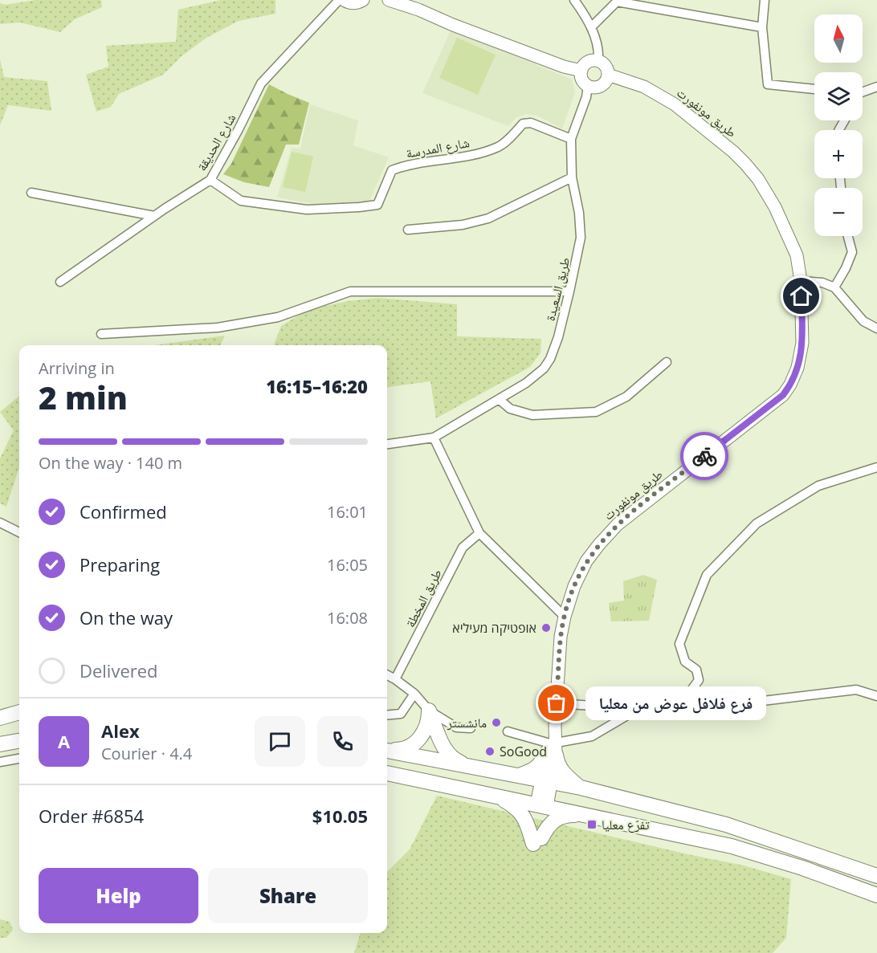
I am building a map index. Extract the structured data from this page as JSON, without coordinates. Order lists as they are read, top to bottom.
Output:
{
  "streets": {
    "main road": ["طريق مونفورت"],
    "street": [
      "شارع الحديقة",
      "شارع المدرسة",
      "طريق السعيدة",
      "طريق المخطة"
    ]
  },
  "crossings": [
    ["طريق مونفورت", "طريق السعيدة"],
    ["شارع الحديقة", "شارع المدرسة"],
    ["شارع المدرسة", "طريق السعيدة"]
  ],
  "places": {
    "other": [
      "אופטיקה מעיליא",
      "فرع فلافل عوض من معليا",
      "مانشستر",
      "SoGood"
    ],
    "transit": ["تفرّع معليا"]
  },
  "north": "top",
  "page": {
    "map_buttons": ["+", "−"],
    "heading": ["2 min", "Arriving in", "16:15–16:20"],
    "panel": [
      "Alex",
      "Courier · 4.4",
      "Order #6854",
      "$10.05"
    ],
    "bar": "On the way · 140 m",
    "list": [
      ["Confirmed", "16:01"],
      ["Preparing", "16:05"],
      ["On the way", "16:08"],
      "Delivered"
    ],
    "bubble": "فرع فلافل عوض من معليا",
    "round": "A",
    "buttons": ["Help", "Share"]
  }
}
